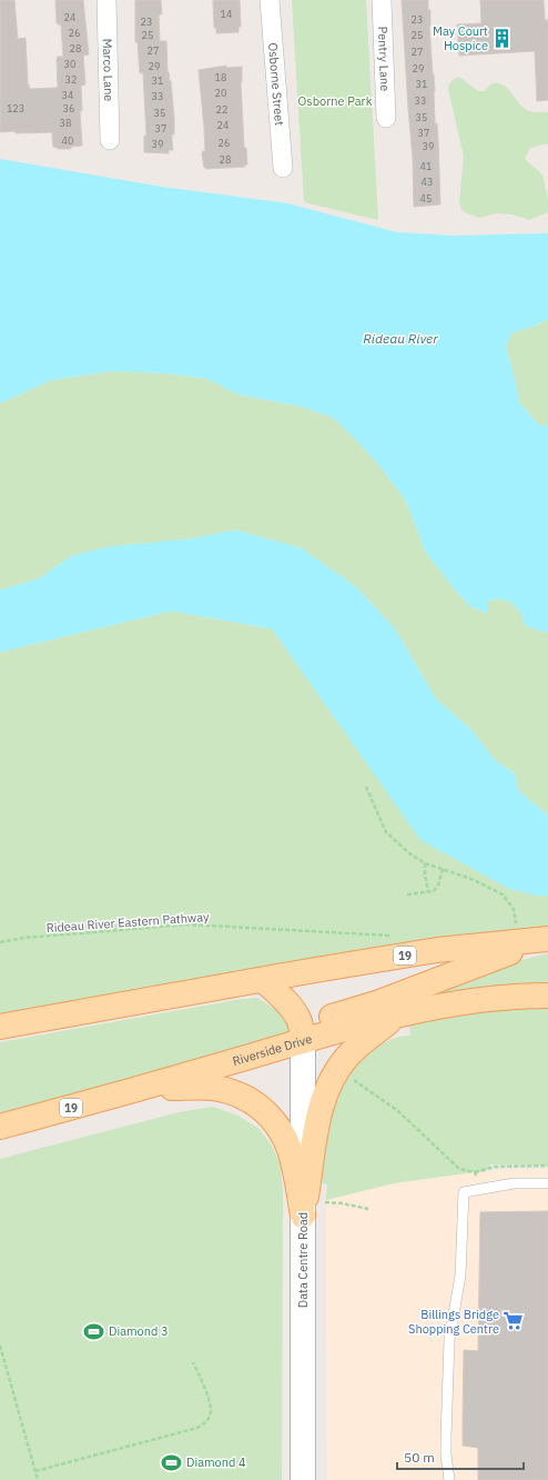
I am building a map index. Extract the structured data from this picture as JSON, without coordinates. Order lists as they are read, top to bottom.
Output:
{
  "streets": {
    "main road": ["19", "Riverside Drive", "Data Centre Road"],
    "street": ["Pentry Lane", "Marco Lane", "Osborne Street"],
    "path": ["Rideau River Eastern Pathway"]
  },
  "crossings": [
    ["Riverside Drive", "Data Centre Road"]
  ],
  "water": ["Rideau River"],
  "parks": ["Osborne Park"],
  "places": {
    "building": ["May Court Hospice"],
    "supermarket": ["Billings Bridge Shopping Centre"],
    "sports": ["Diamond 3", "Diamond 4"]
  },
  "house_numbers": [
    "14",
    "24",
    "23",
    "23",
    "26",
    "25",
    "25",
    "28",
    "27",
    "27",
    "30",
    "29",
    "29",
    "18",
    "32",
    "31",
    "31",
    "20",
    "34",
    "33",
    "33",
    "123",
    "36",
    "22",
    "35",
    "35",
    "38",
    "24",
    "37",
    "37",
    "40",
    "26",
    "39",
    "39",
    "28",
    "41",
    "43",
    "45"
  ],
  "scale_bar": "50 m"
}
